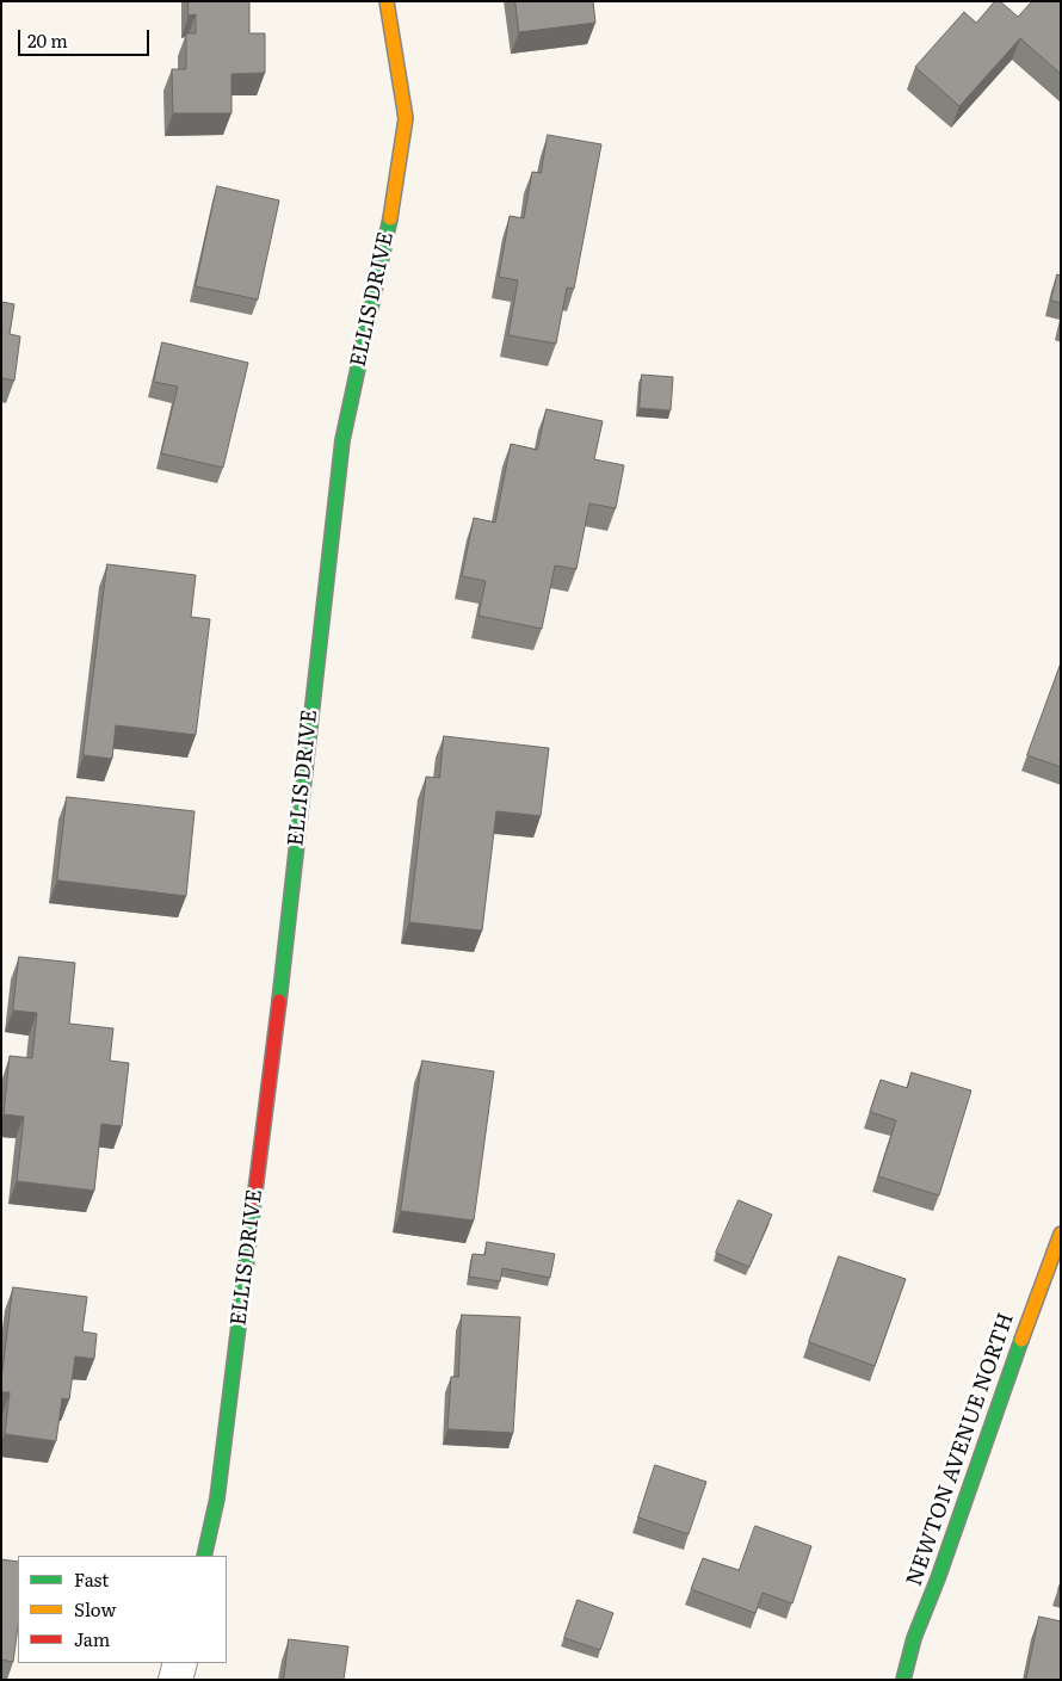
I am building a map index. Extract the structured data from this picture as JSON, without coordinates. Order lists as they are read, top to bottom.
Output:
{
  "streets": {
    "street": ["ELLIS DRIVE", "NEWTON AVENUE NORTH"]
  },
  "legend": ["Fast", "Slow", "Jam"],
  "scale_bar": "20 m"
}
